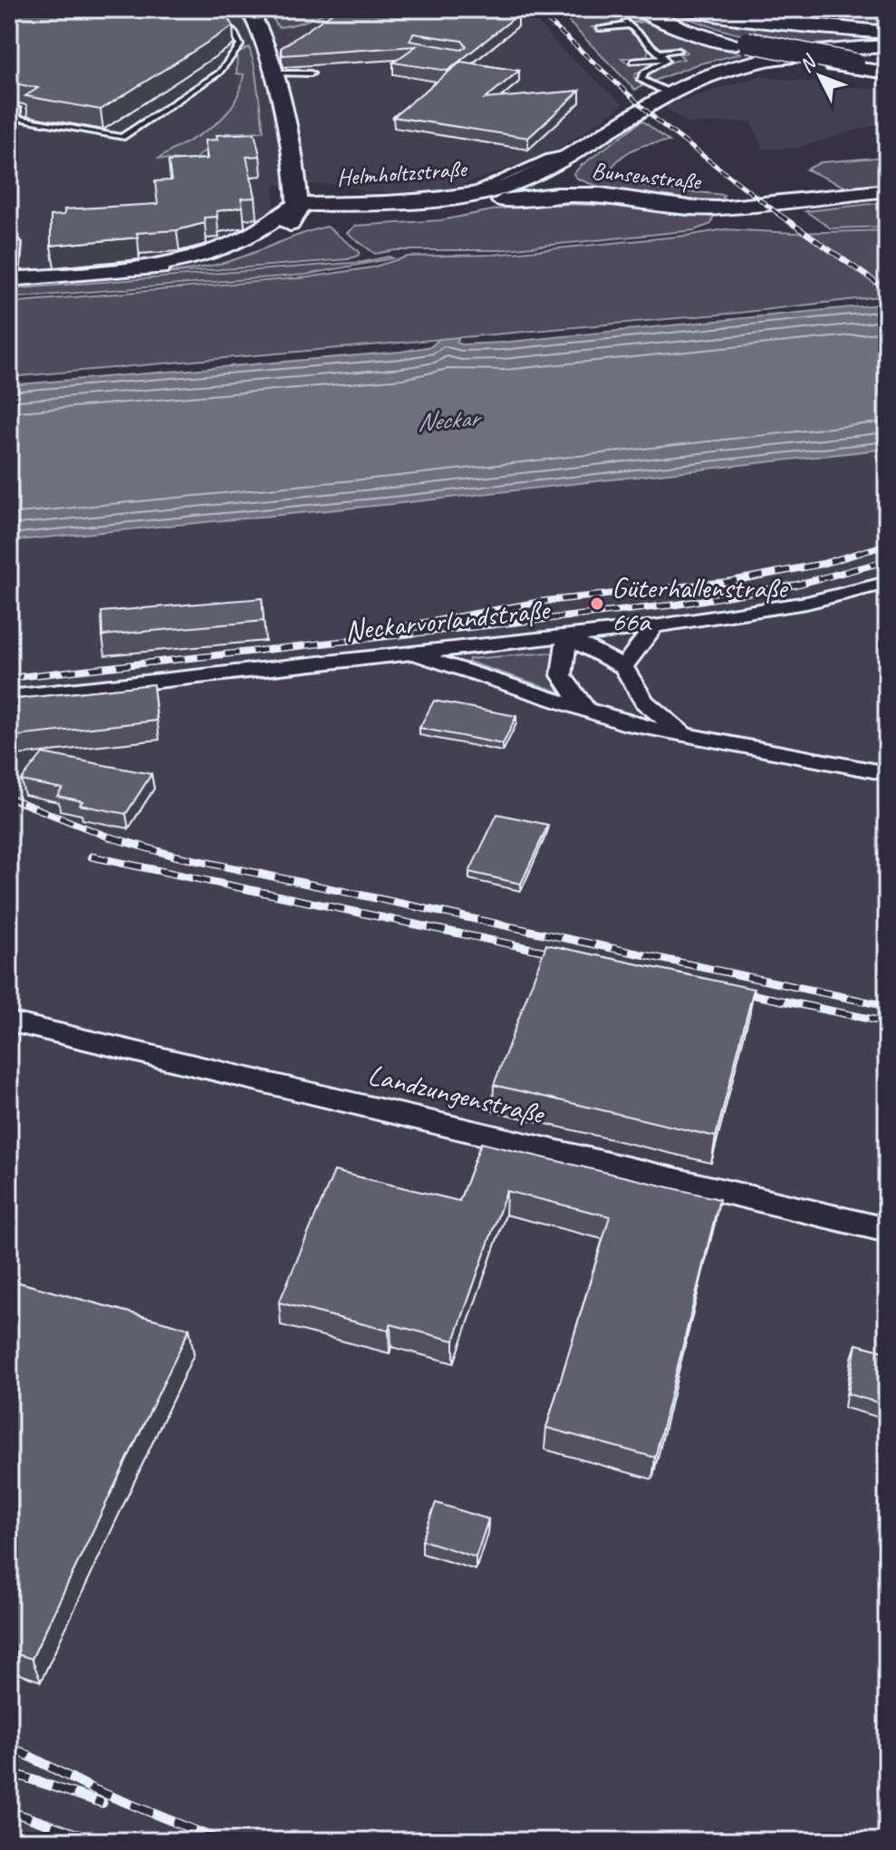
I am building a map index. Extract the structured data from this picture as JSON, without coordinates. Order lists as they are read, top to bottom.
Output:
{
  "streets": {
    "street": [
      "Helmholtzstraße",
      "Bunsenstraße",
      "Neckarvorlandstraße",
      "Landzungenstraße"
    ]
  },
  "crossings": [
    ["Helmholtzstraße", "Bunsenstraße"]
  ],
  "water": ["Neckar"],
  "places": ["Güterhallenstraße 66a"],
  "north": "top left"
}
